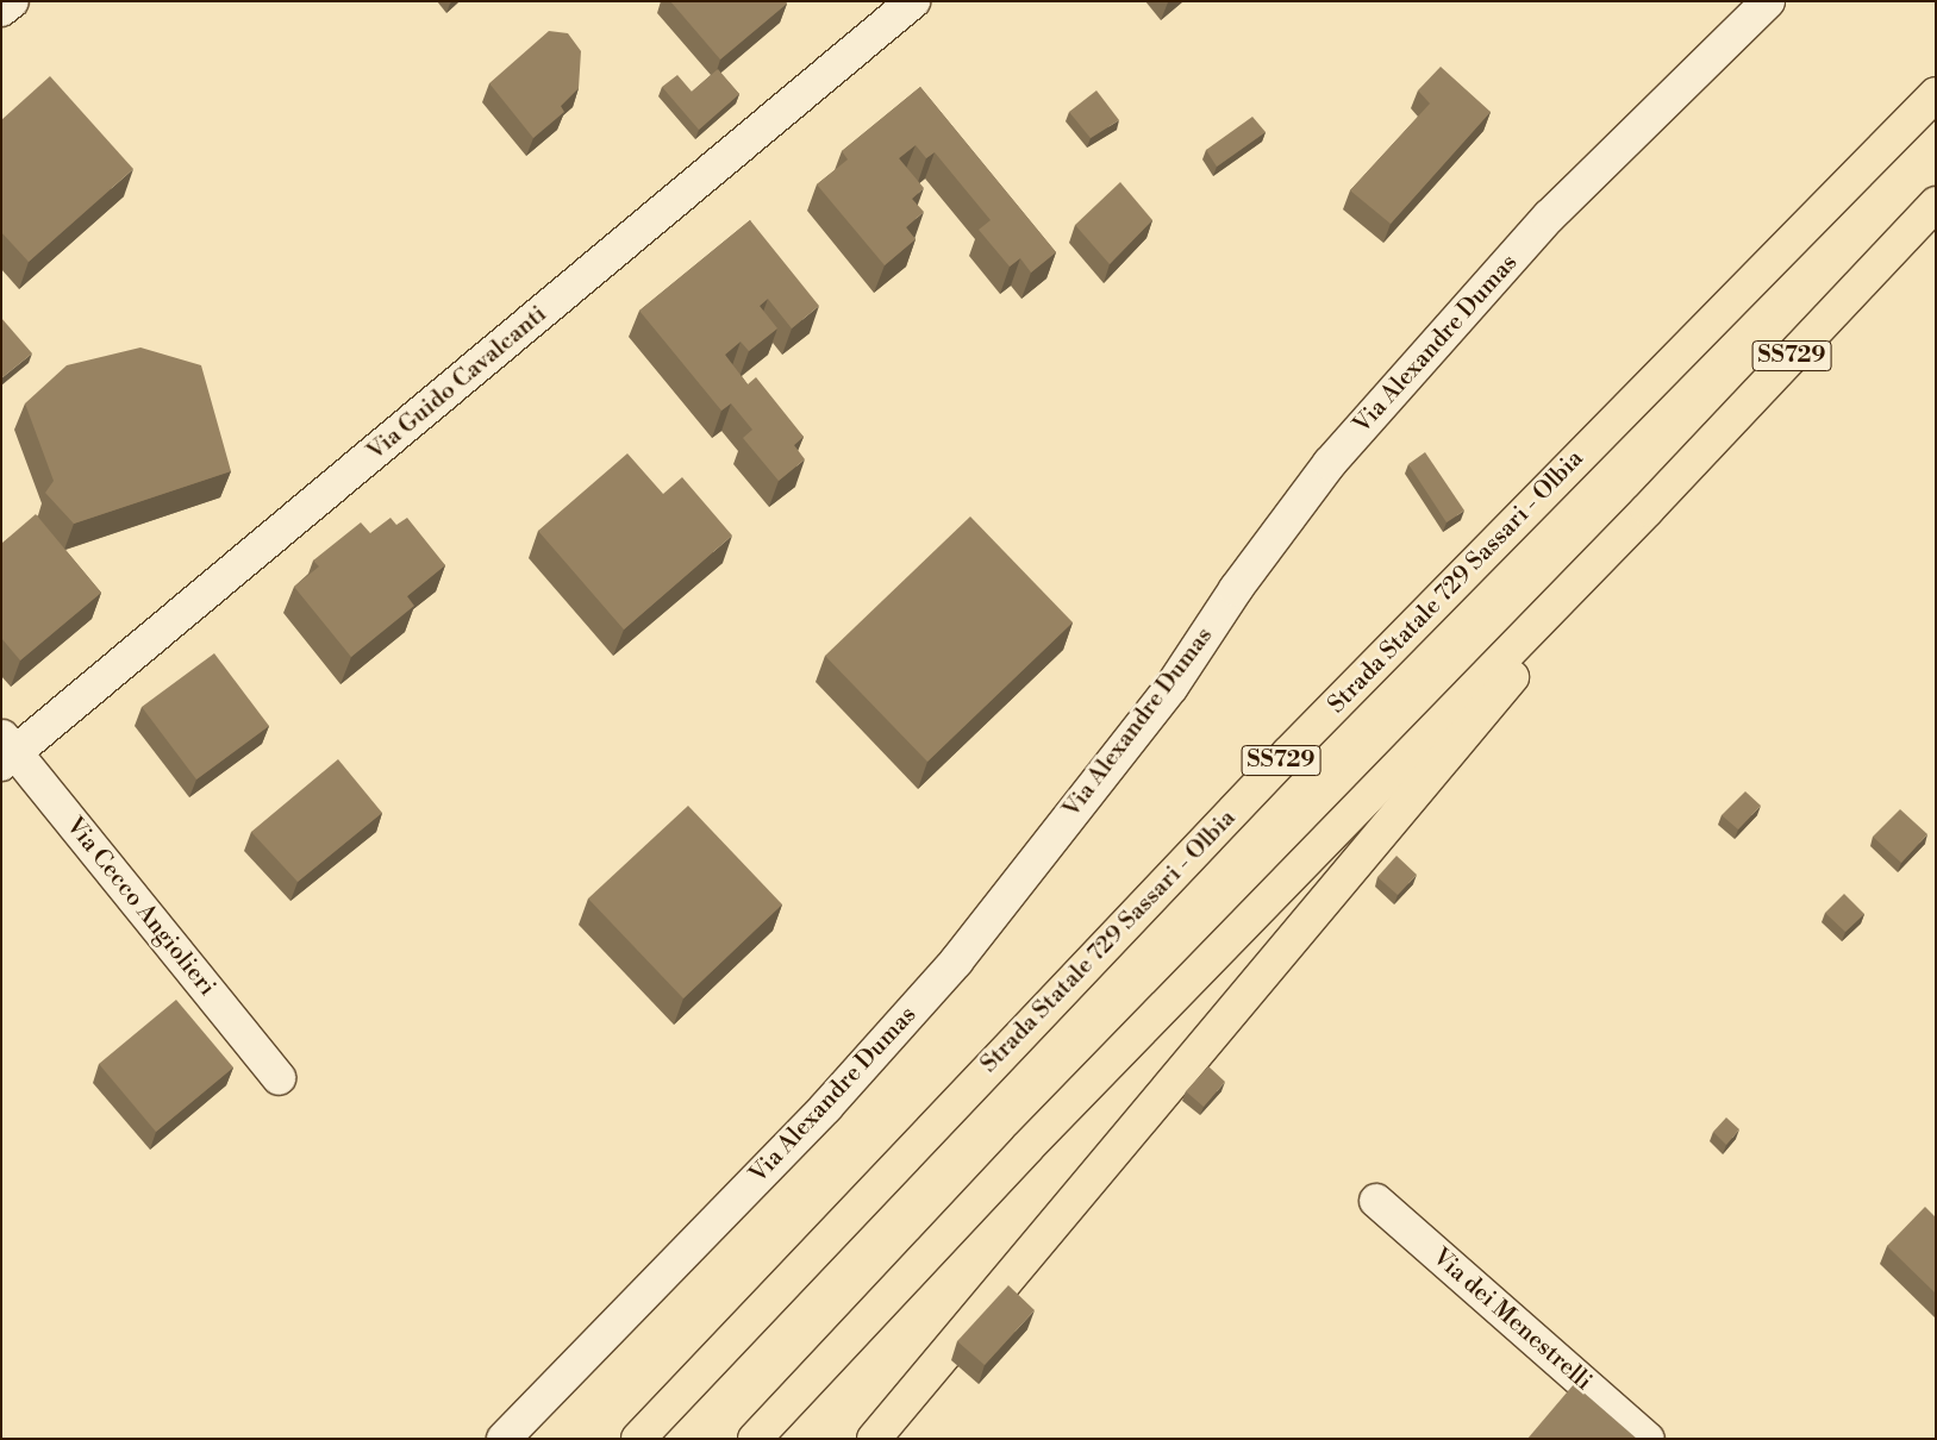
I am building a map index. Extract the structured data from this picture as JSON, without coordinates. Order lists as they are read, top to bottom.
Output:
{
  "streets": {
    "highway": ["SS729", "Strada Statale 729 Sassari - Olbia"],
    "street": [
      "Via Alexandre Dumas",
      "Via Guido Cavalcanti",
      "Via Cecco Angiolieri",
      "Via dei Menestrelli"
    ]
  },
  "crossings": [
    ["Via Guido Cavalcanti", "Via Cecco Angiolieri"]
  ]
}
